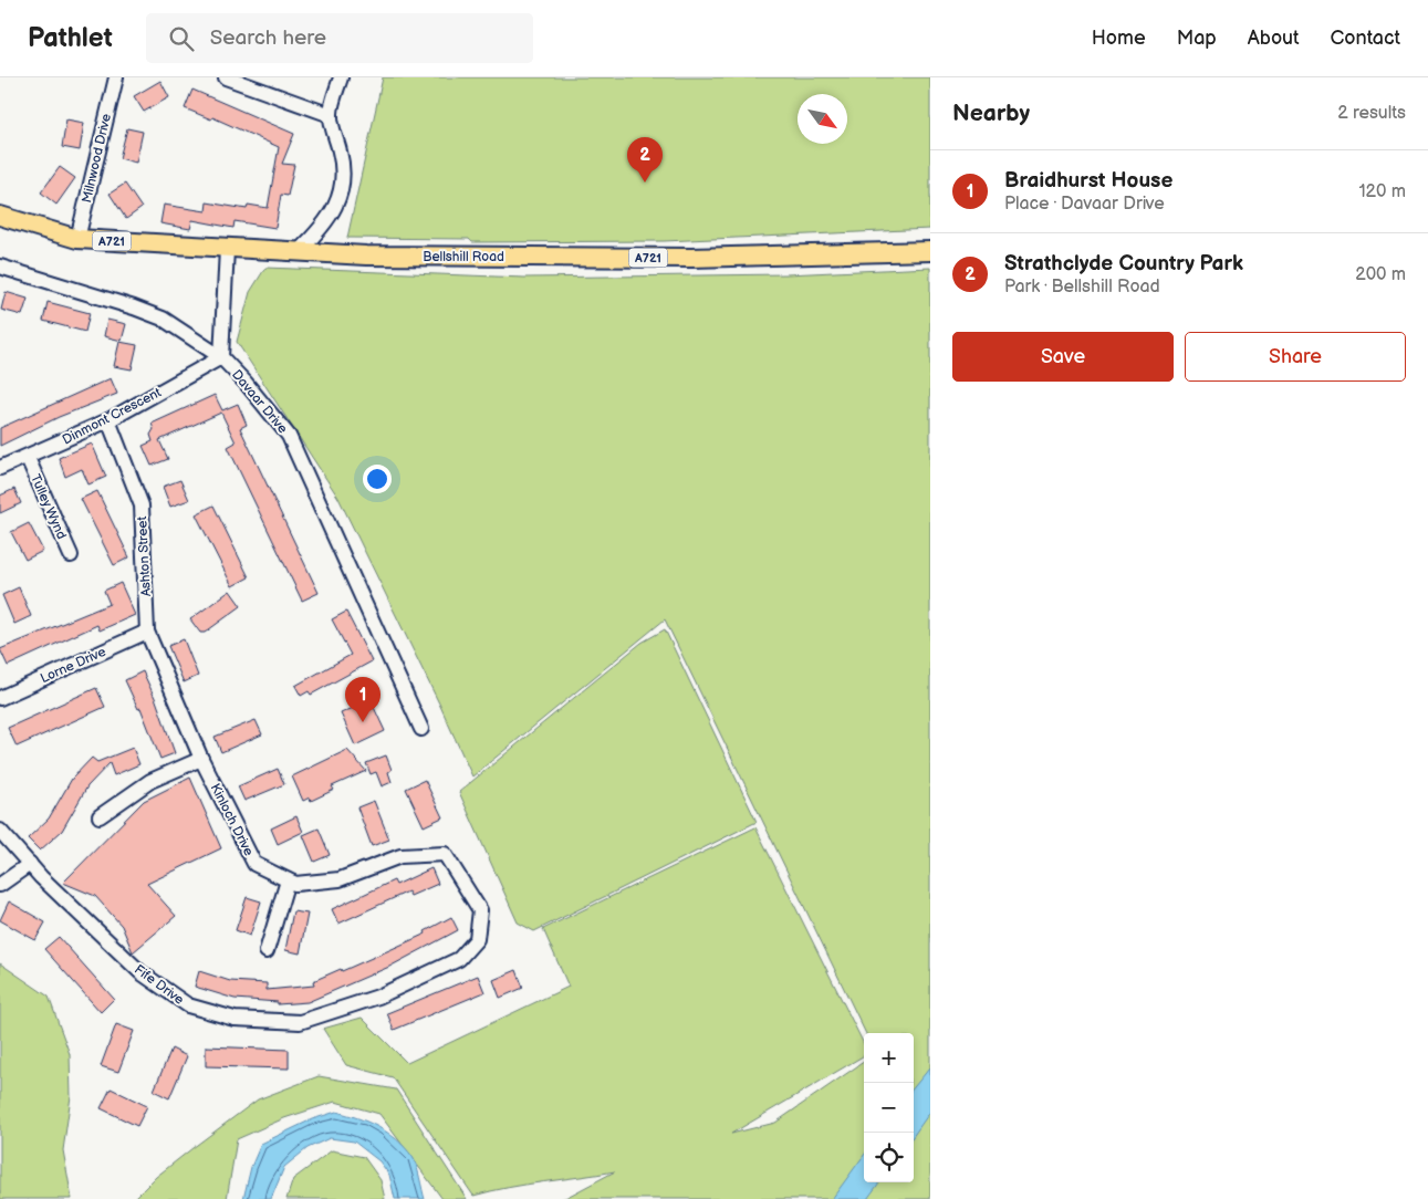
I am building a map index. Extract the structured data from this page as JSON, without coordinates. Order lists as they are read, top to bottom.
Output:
{
  "streets": {
    "main road": ["A721", "Bellshill Road"],
    "street": [
      "Milnwood Drive",
      "Davaar Drive",
      "Dinmont Crescent",
      "Tulley Wynd",
      "Ashton Street",
      "Lorne Drive",
      "Kinloch Drive",
      "Fife Drive"
    ]
  },
  "crossings": [
    ["Milnwood Drive", "Bellshill Road"],
    ["Davaar Drive", "Dinmont Crescent"],
    ["Dinmont Crescent", "Tulley Wynd"],
    ["Dinmont Crescent", "Ashton Street"],
    ["Ashton Street", "Lorne Drive"],
    ["Ashton Street", "Kinloch Drive"],
    ["Lorne Drive", "Kinloch Drive"],
    ["Kinloch Drive", "Fife Drive"]
  ],
  "north": "bottom right",
  "page": {
    "header": "Pathlet",
    "search": "Search here",
    "nav": [
      "Home",
      "Map",
      "About",
      "Contact"
    ],
    "heading": ["Nearby", "2 results"],
    "pins": ["2", "1"],
    "list": [
      {
        "mark": "1",
        "name": "Braidhurst House",
        "note": "Place · Davaar Drive",
        "value": "120 m"
      },
      {
        "mark": "2",
        "name": "Strathclyde Country Park",
        "note": "Park · Bellshill Road",
        "value": "200 m"
      }
    ],
    "buttons": ["Save", "Share"],
    "map_buttons": ["+", "−"]
  }
}
